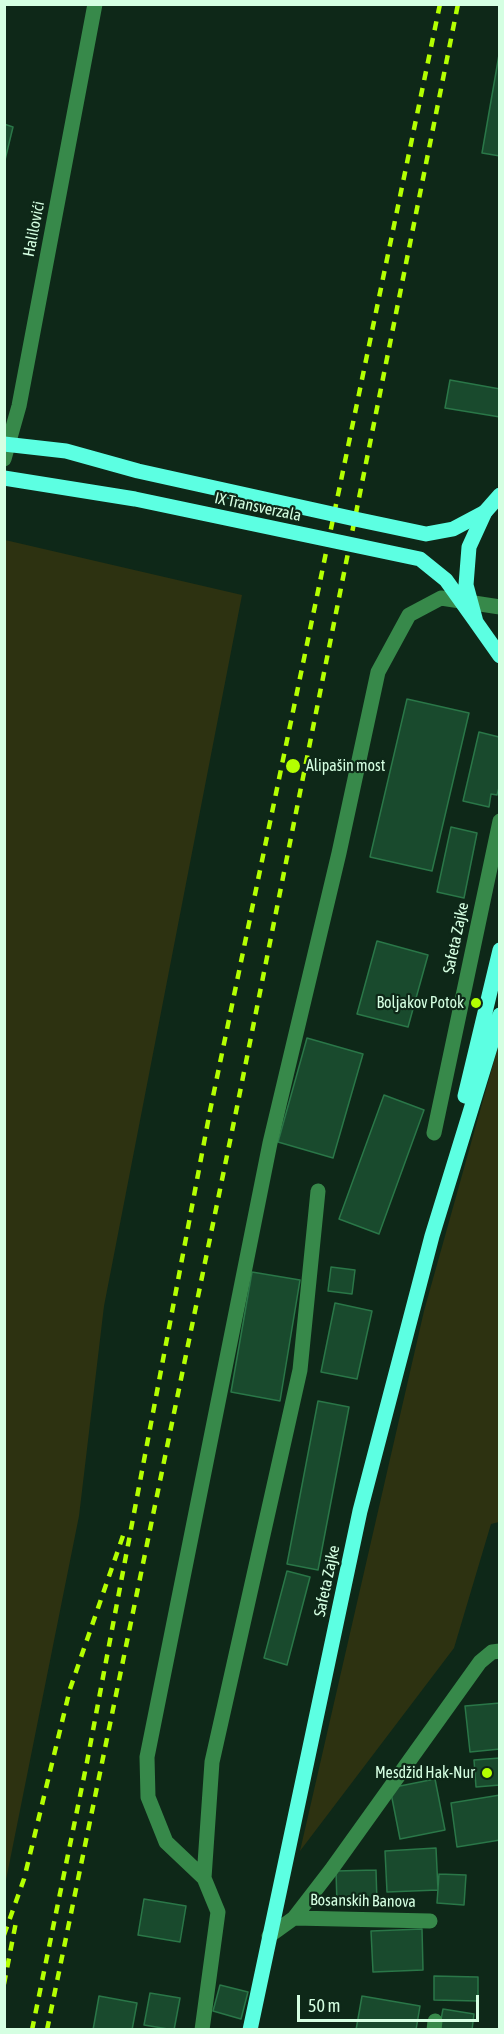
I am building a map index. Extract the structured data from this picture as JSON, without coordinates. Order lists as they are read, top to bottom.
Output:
{
  "streets": {
    "main road": ["IX Transverzala", "Safeta Zajke"],
    "street": ["Halilovići", "Bosanskih Banova"]
  },
  "places": ["Alipašin most", "Boljakov Potok", "Mesdžid Hak-Nur"],
  "scale_bar": "50 m"
}
